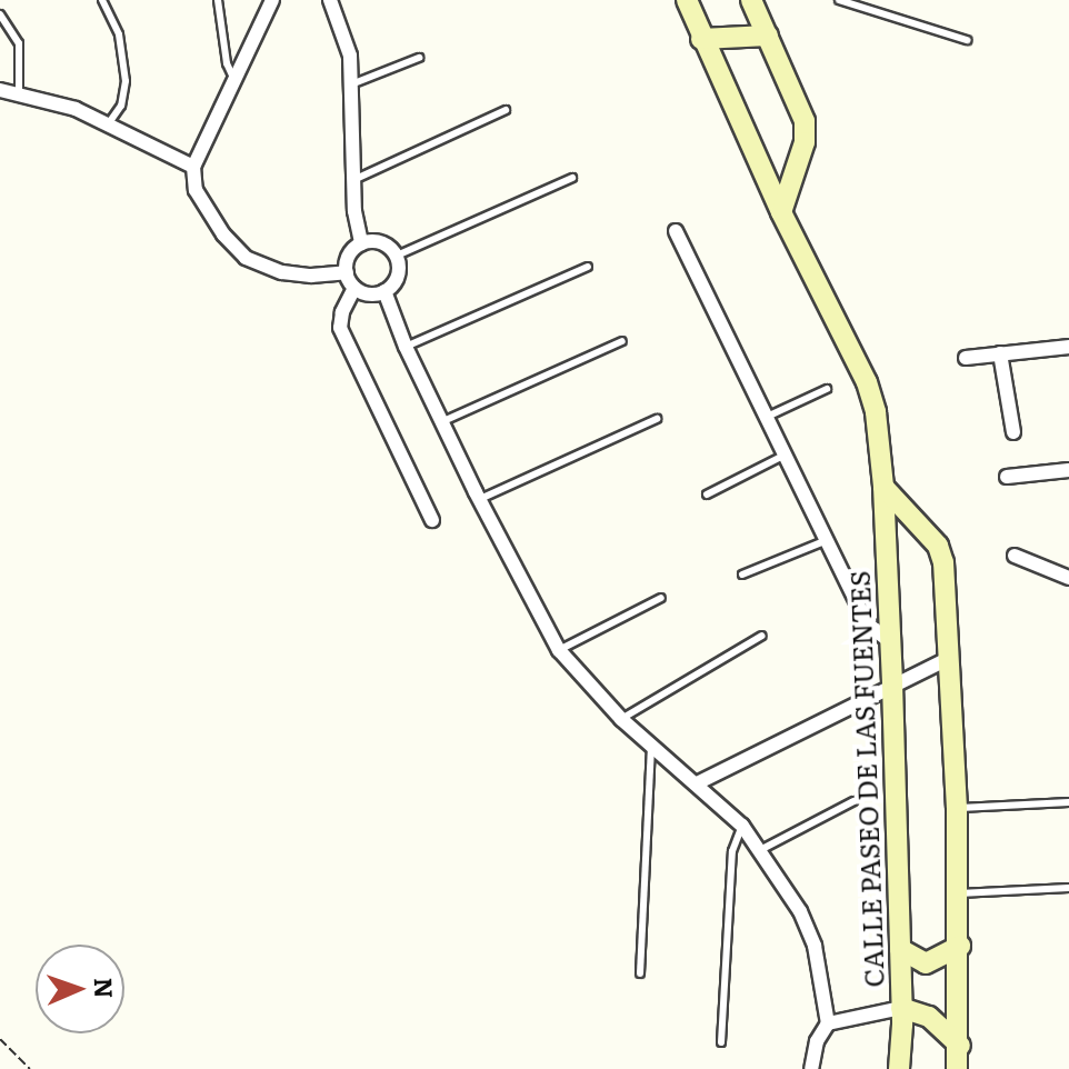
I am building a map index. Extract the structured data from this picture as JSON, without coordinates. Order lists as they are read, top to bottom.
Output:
{
  "streets": {
    "street": ["CALLE PASEO DE LAS FUENTES"]
  },
  "north": "right"
}
